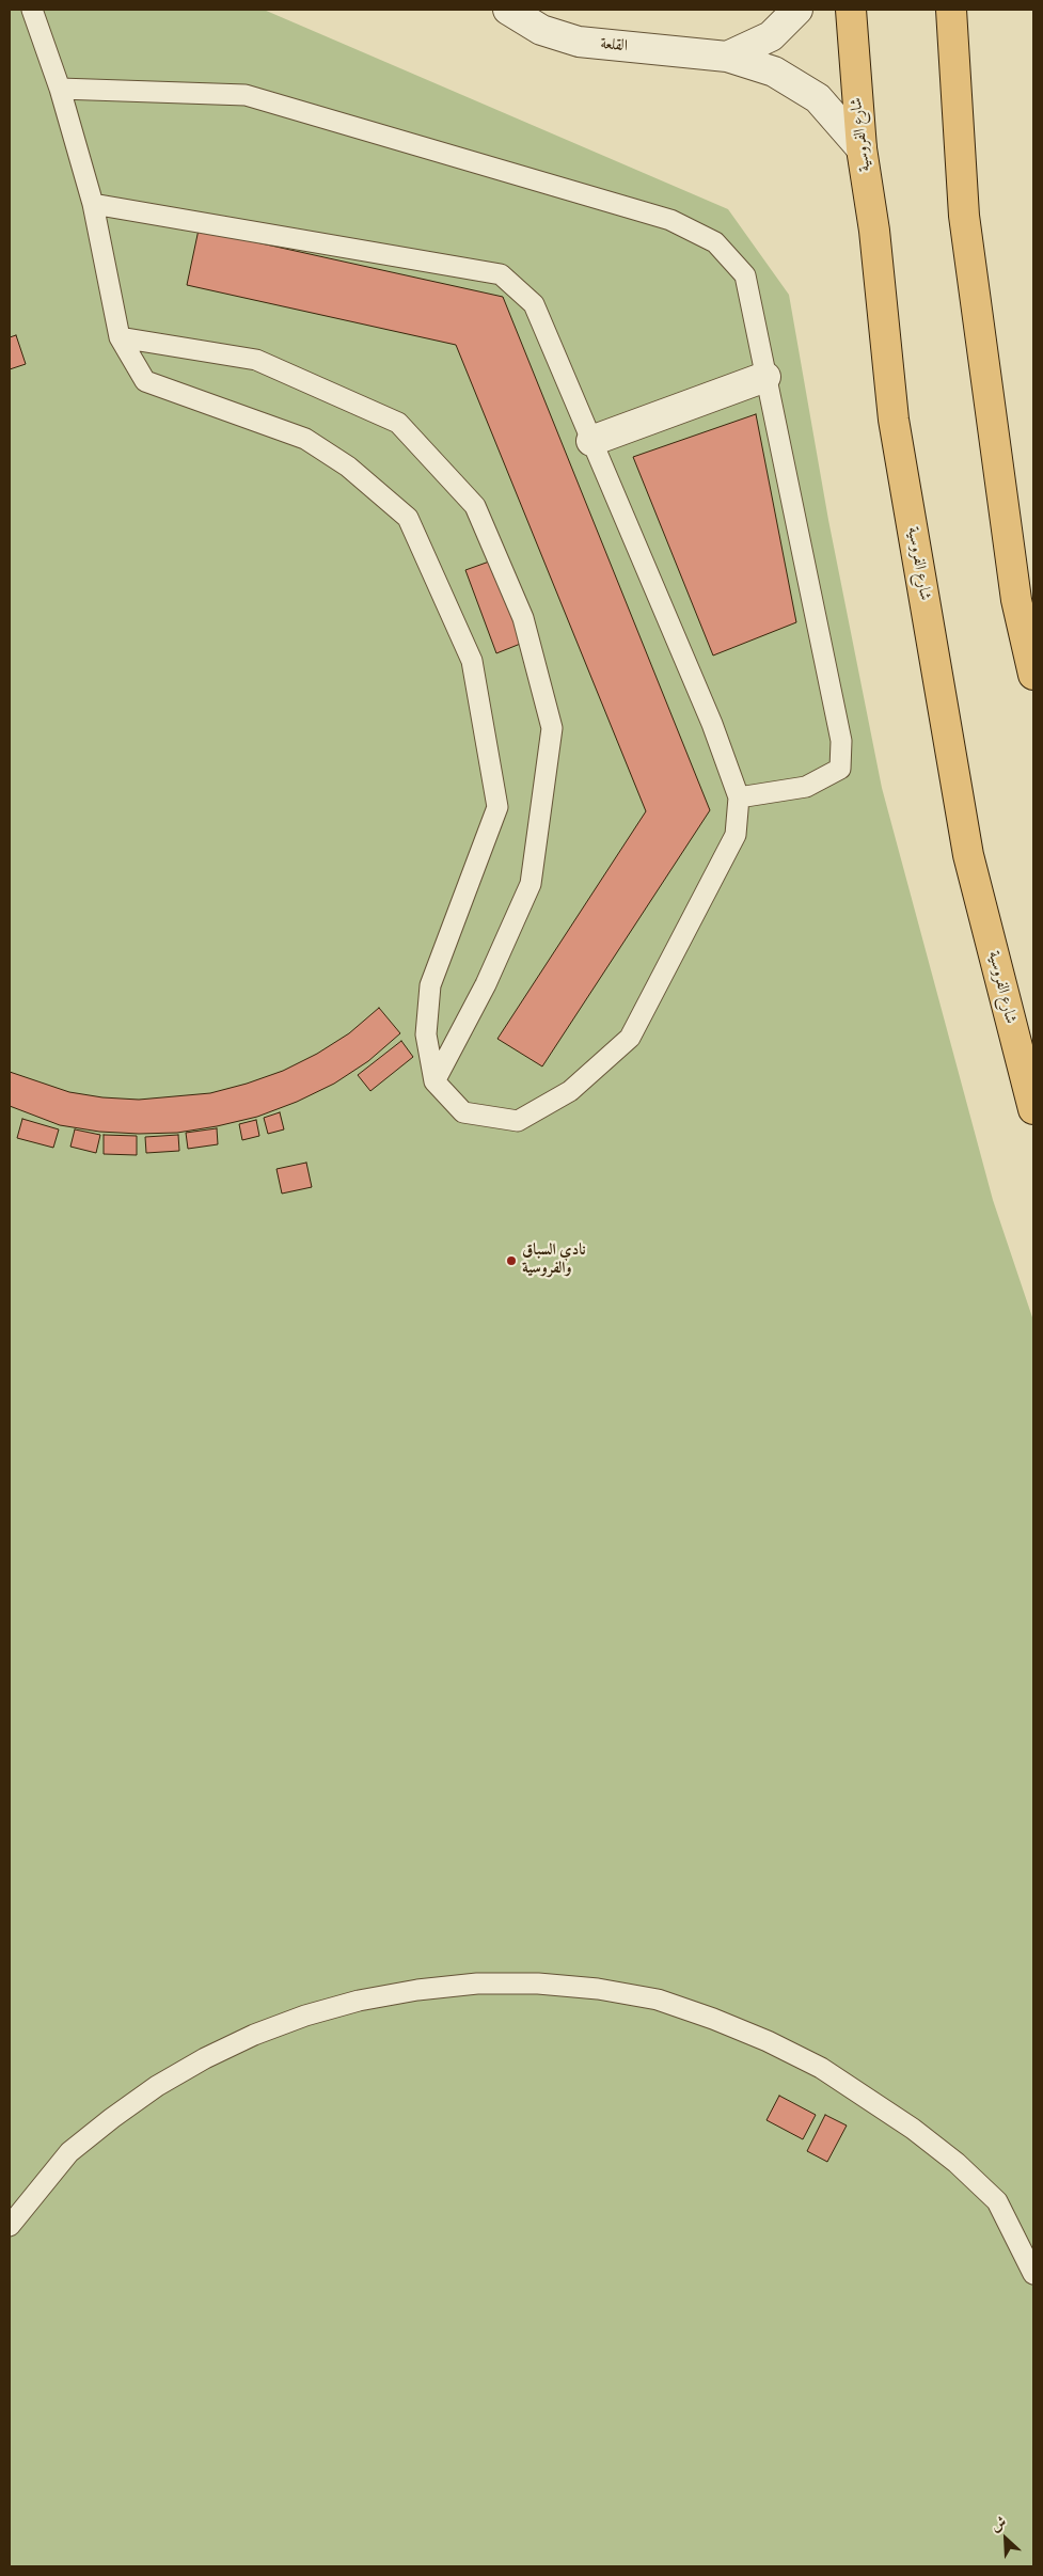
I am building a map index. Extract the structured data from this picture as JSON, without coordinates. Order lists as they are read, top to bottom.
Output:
{
  "streets": {
    "highway": ["شارع الفروسية"],
    "street": ["القلعة"]
  },
  "crossings": [
    ["القلعة", "شارع الفروسية"]
  ],
  "places": ["نادي السباق والفروسية"],
  "north": "top left"
}
